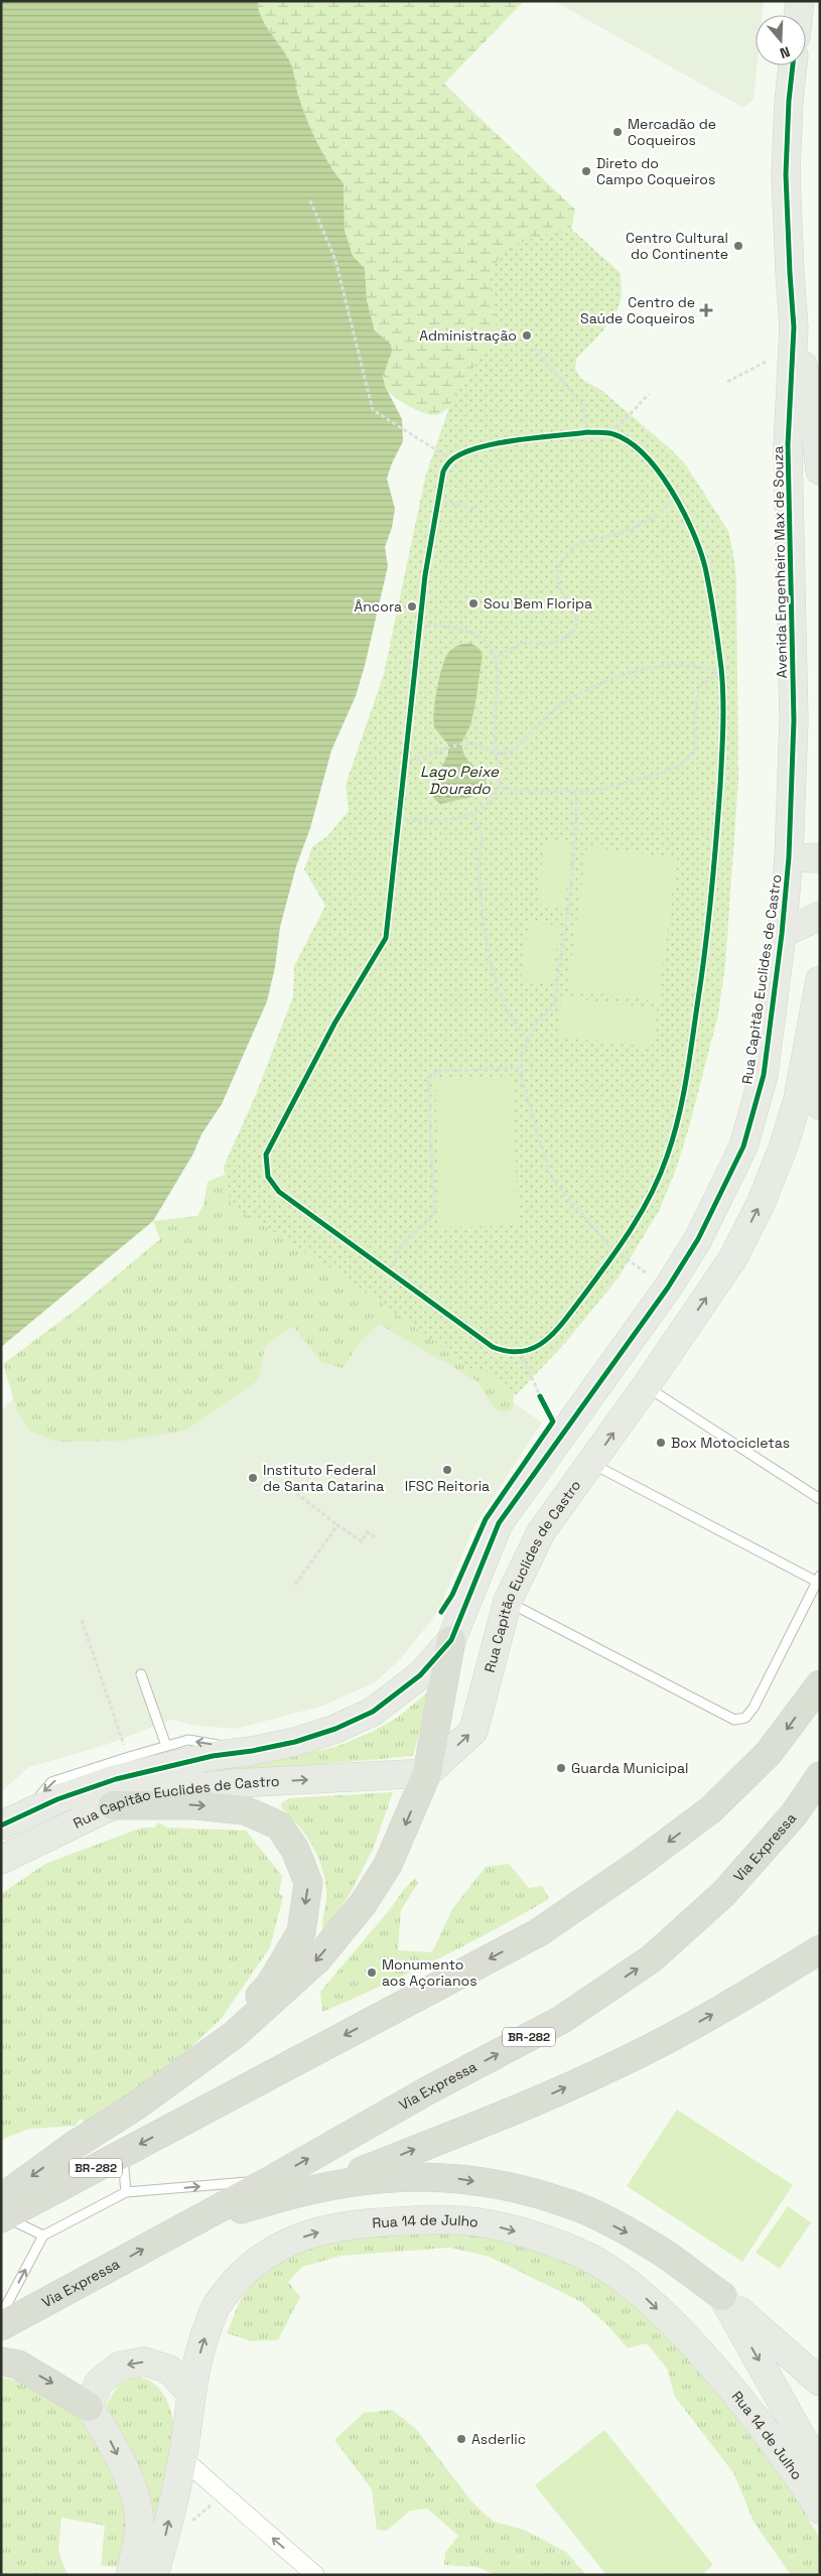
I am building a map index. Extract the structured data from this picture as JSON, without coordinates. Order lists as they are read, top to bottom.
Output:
{
  "streets": {
    "highway": ["Via Expressa", "BR-282"],
    "main road": ["Avenida Engenheiro Max de Souza", "Rua Capitão Euclides de Castro", "Rua 14 de Julho"]
  },
  "crossings": [
    ["Avenida Engenheiro Max de Souza", "Rua Capitão Euclides de Castro"]
  ],
  "water": ["Lago Peixe Dourado"],
  "places": {
    "other": [
      "Mercadão de Coqueiros",
      "Direto do Campo Coqueiros",
      "Centro Cultural do Continente",
      "Administração",
      "Sou Bem Floripa",
      "Âncora",
      "Box Motocicletas",
      "IFSC Reitoria",
      "Instituto Federal de Santa Catarina",
      "Guarda Municipal",
      "Monumento aos Açorianos",
      "Asderlic"
    ],
    "health": ["Centro de Saúde Coqueiros"]
  },
  "north": "bottom"
}
